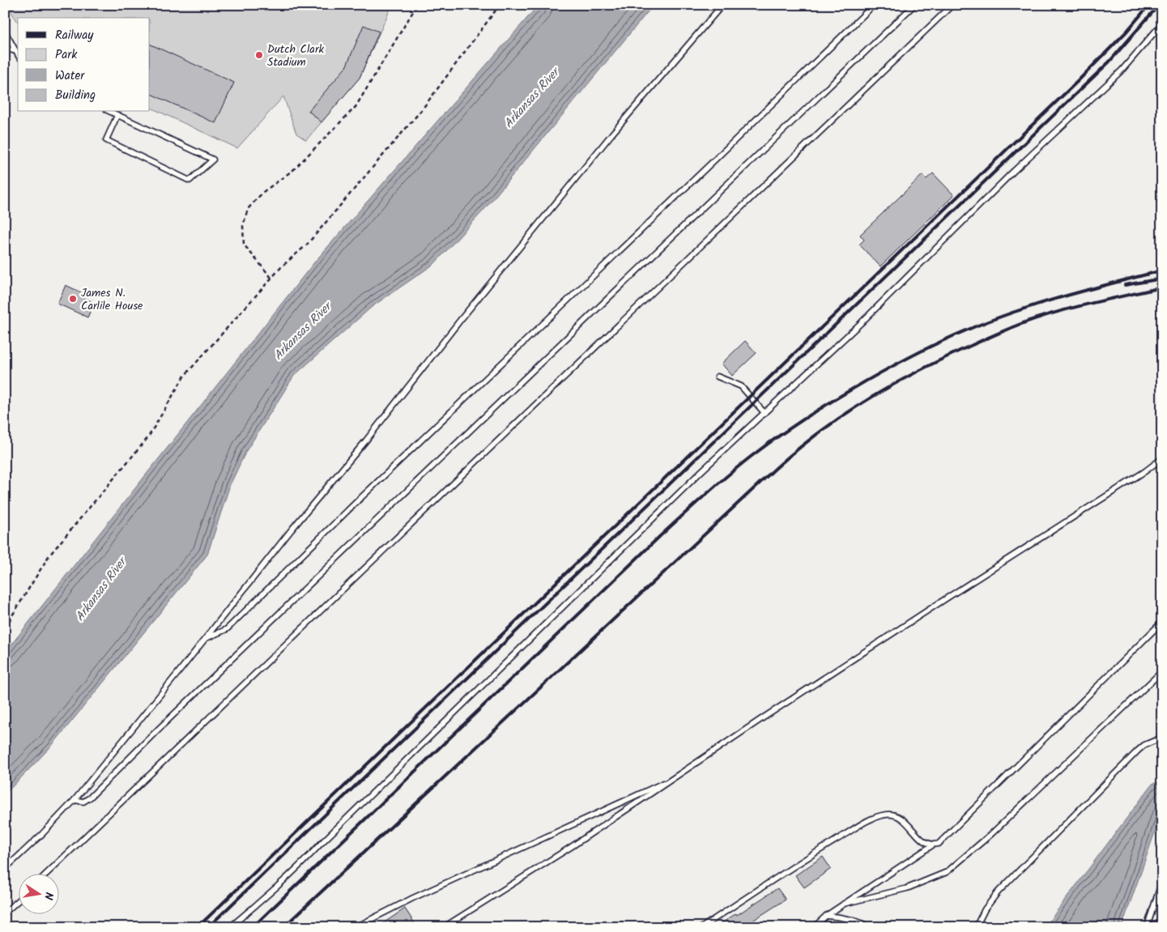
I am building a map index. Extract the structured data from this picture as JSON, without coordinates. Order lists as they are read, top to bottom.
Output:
{
  "water": ["Arkansas River"],
  "places": ["Dutch Clark Stadium", "James N. Carlile House"],
  "legend": [
    "Railway",
    "Park",
    "Water",
    "Building"
  ],
  "north": "right"
}
